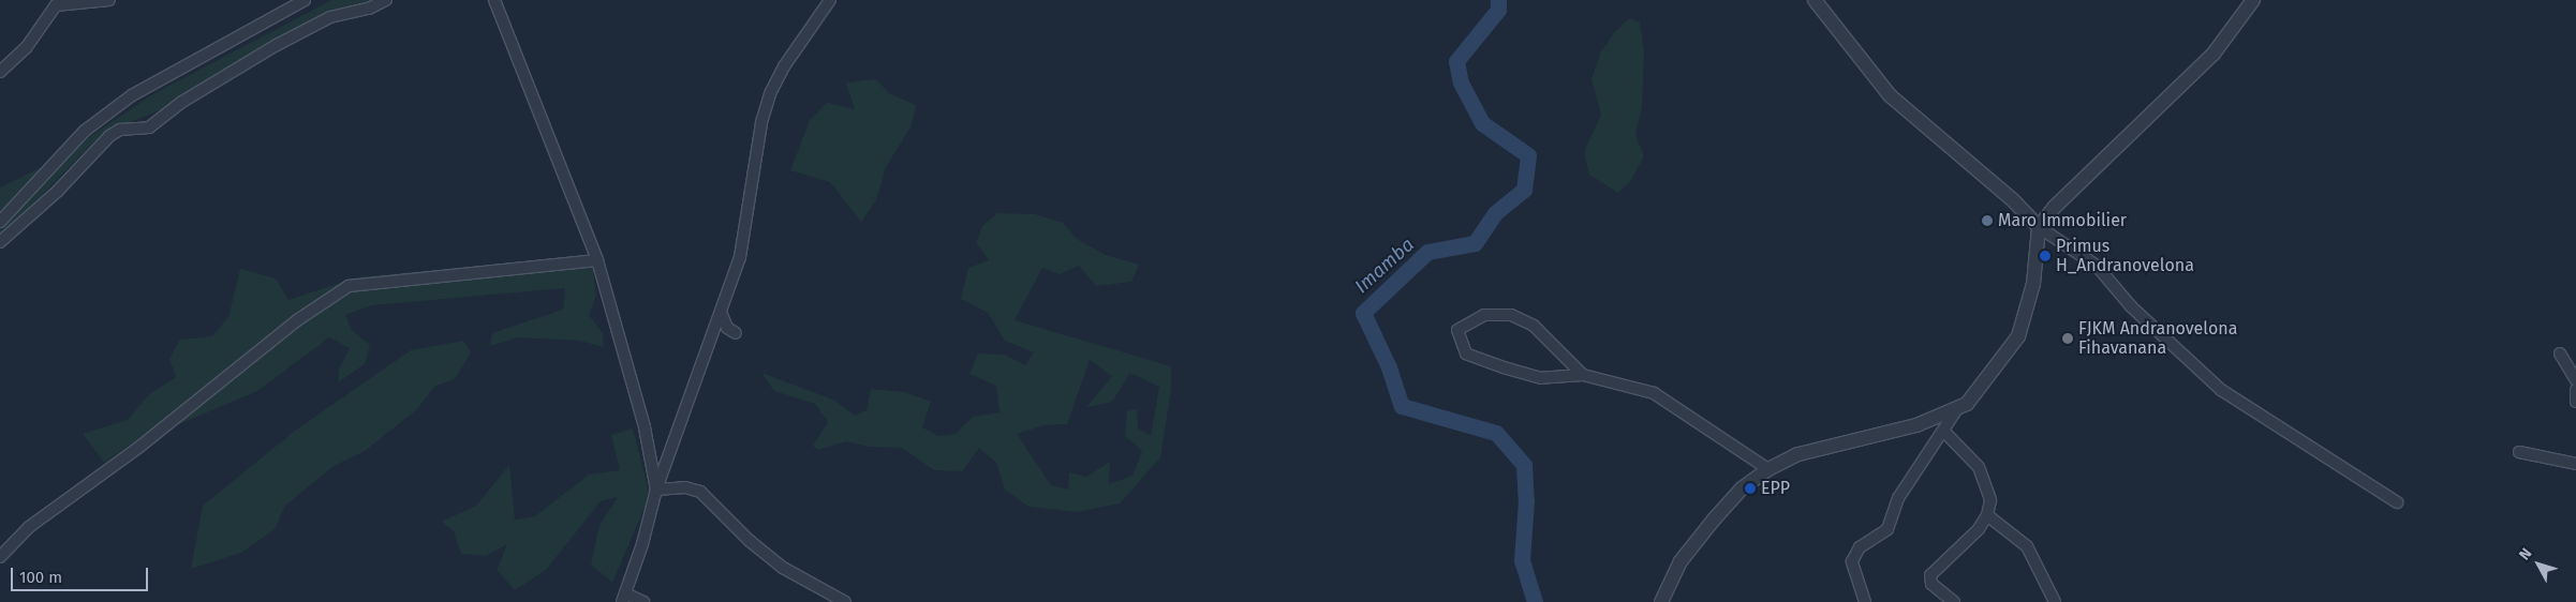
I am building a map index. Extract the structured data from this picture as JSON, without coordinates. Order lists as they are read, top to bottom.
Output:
{
  "water": ["Imamba"],
  "places": [
    "Maro Immobilier",
    "Primus H_Andranovelona",
    "FJKM Andranovelona Fihavanana",
    "EPP"
  ],
  "scale_bar": "100 m",
  "north": "top left"
}
